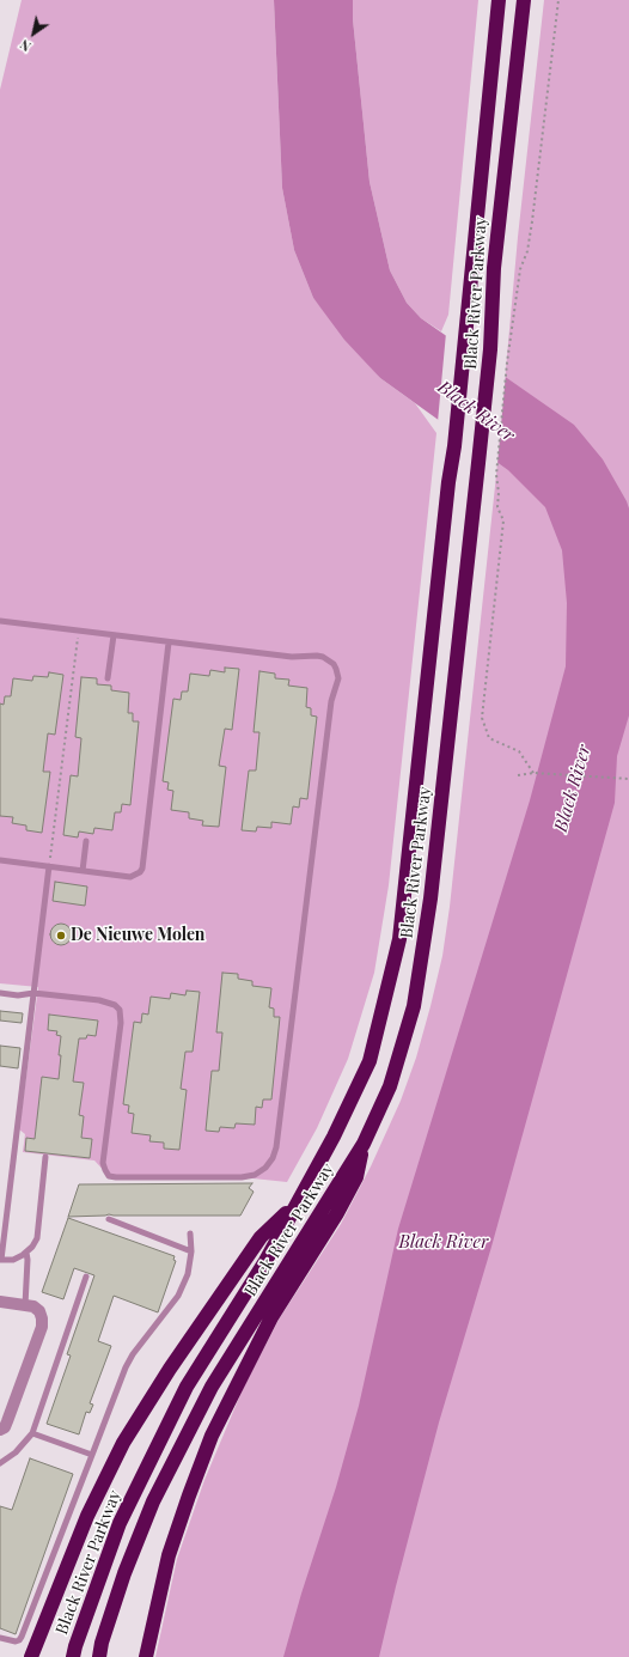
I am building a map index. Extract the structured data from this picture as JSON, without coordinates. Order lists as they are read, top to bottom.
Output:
{
  "streets": {
    "highway": ["Black River Parkway"]
  },
  "water": ["Black River"],
  "places": ["De Nieuwe Molen"],
  "north": "bottom left"
}
